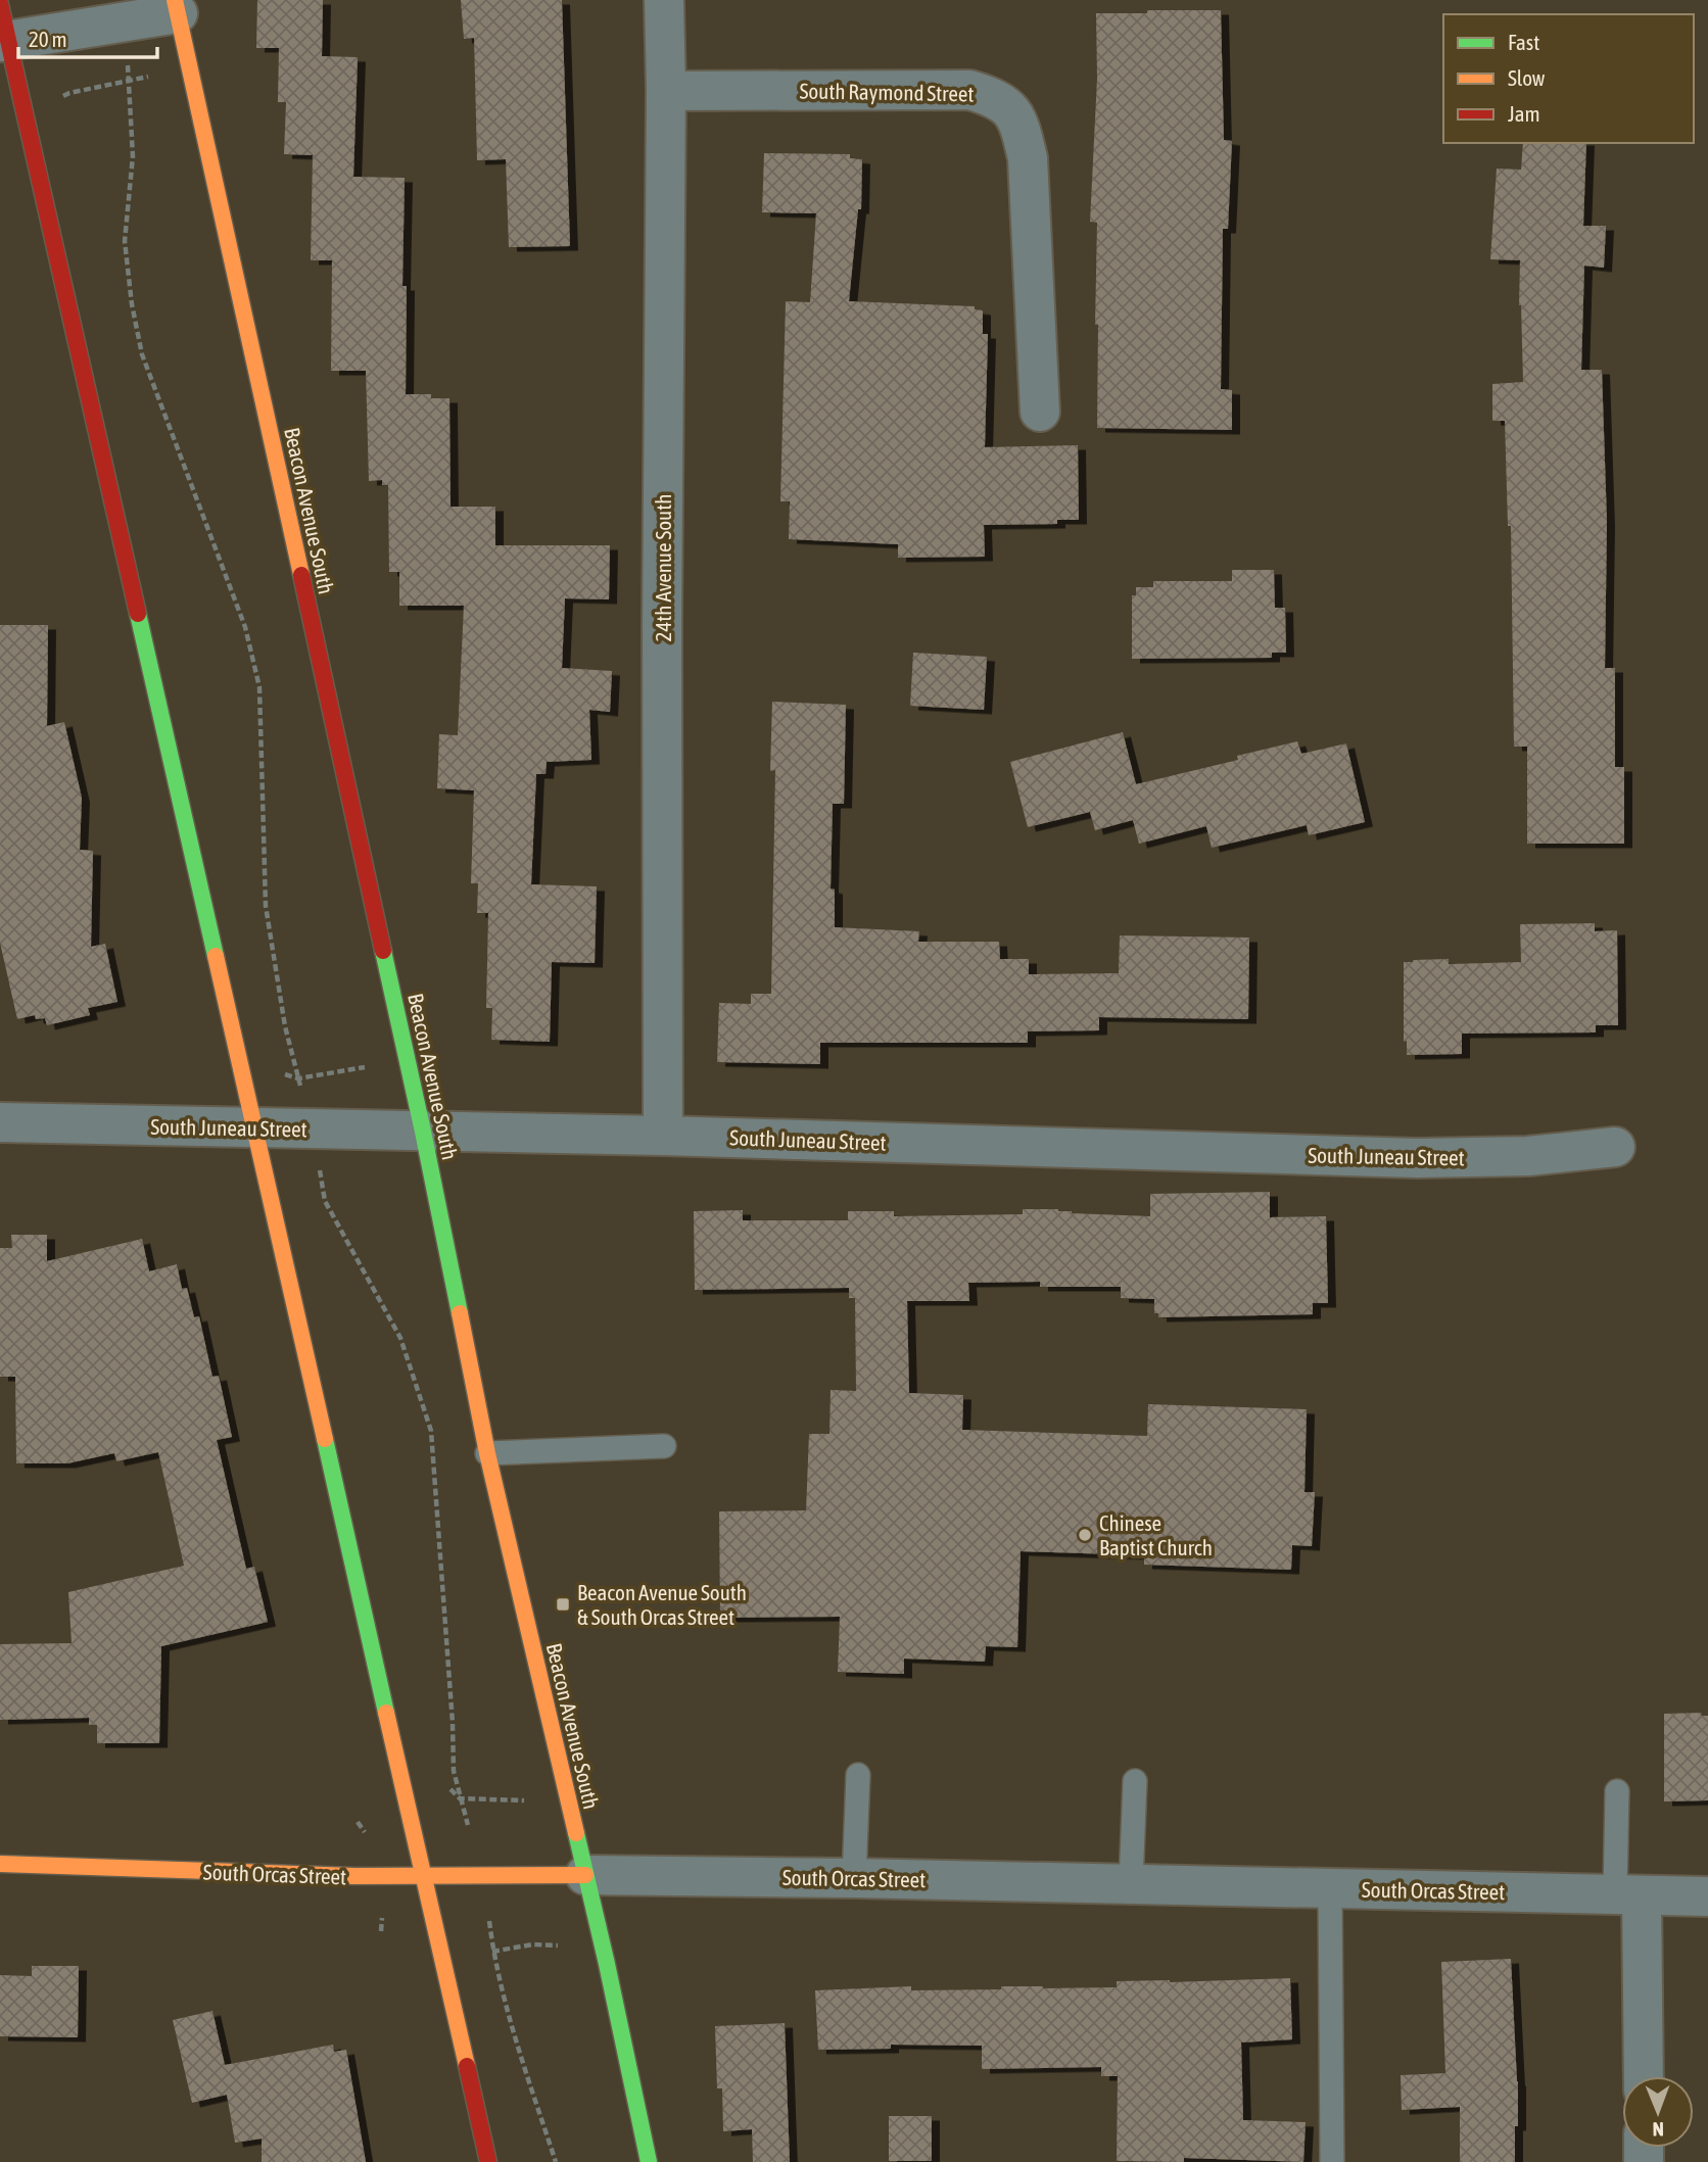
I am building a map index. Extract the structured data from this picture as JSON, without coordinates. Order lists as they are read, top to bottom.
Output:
{
  "streets": {
    "main road": ["Beacon Avenue South", "South Orcas Street"],
    "street": ["South Raymond Street", "24th Avenue South", "South Juneau Street"]
  },
  "crossings": [
    ["South Raymond Street", "24th Avenue South"],
    ["Beacon Avenue South", "South Juneau Street"],
    ["Beacon Avenue South", "South Orcas Street"],
    ["24th Avenue South", "South Juneau Street"]
  ],
  "places": {
    "other": ["Chinese Baptist Church"],
    "transit": ["Beacon Avenue South & South Orcas Street"]
  },
  "legend": ["Fast", "Slow", "Jam"],
  "scale_bar": "20 m",
  "north": "bottom"
}
